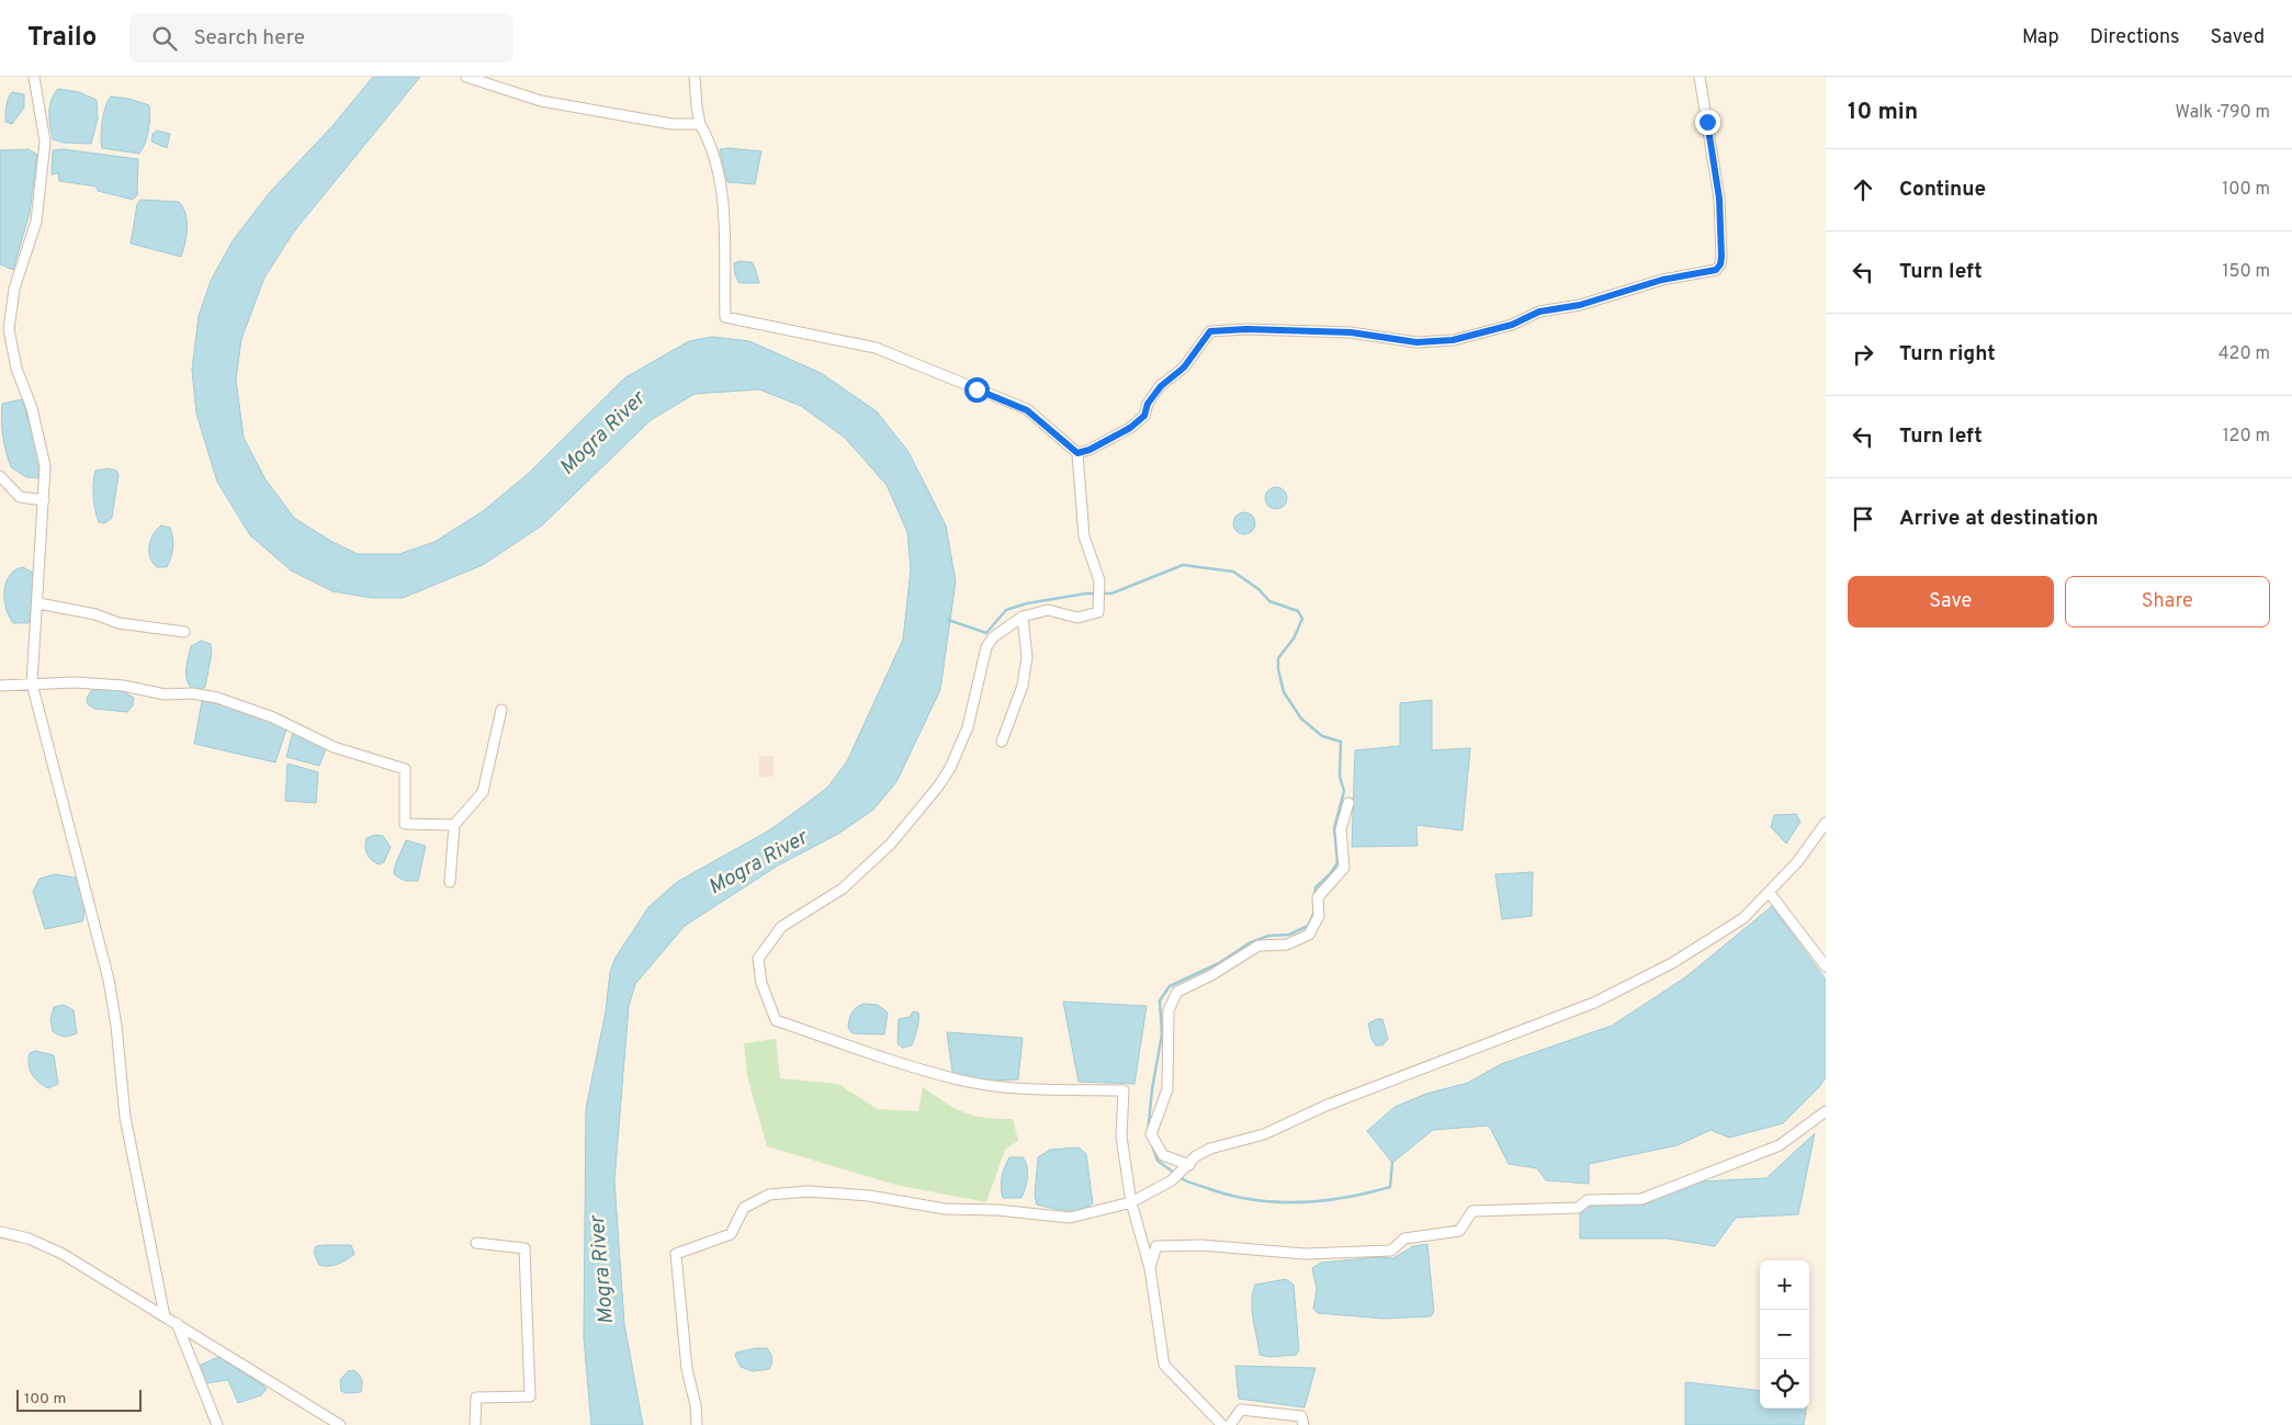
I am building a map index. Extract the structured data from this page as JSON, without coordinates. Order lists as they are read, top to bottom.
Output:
{
  "water": ["Mogra River"],
  "scale_bar": "100 m",
  "page": {
    "header": "Trailo",
    "search": "Search here",
    "nav": ["Map", "Directions", "Saved"],
    "heading": ["10 min", "Walk · 790 m"],
    "list": [
      ["Continue", "100 m"],
      ["Turn left", "150 m"],
      ["Turn right", "420 m"],
      ["Turn left", "120 m"],
      "Arrive at destination"
    ],
    "buttons": ["Save", "Share"],
    "map_buttons": ["+", "−"],
    "scale": "100 m"
  }
}
